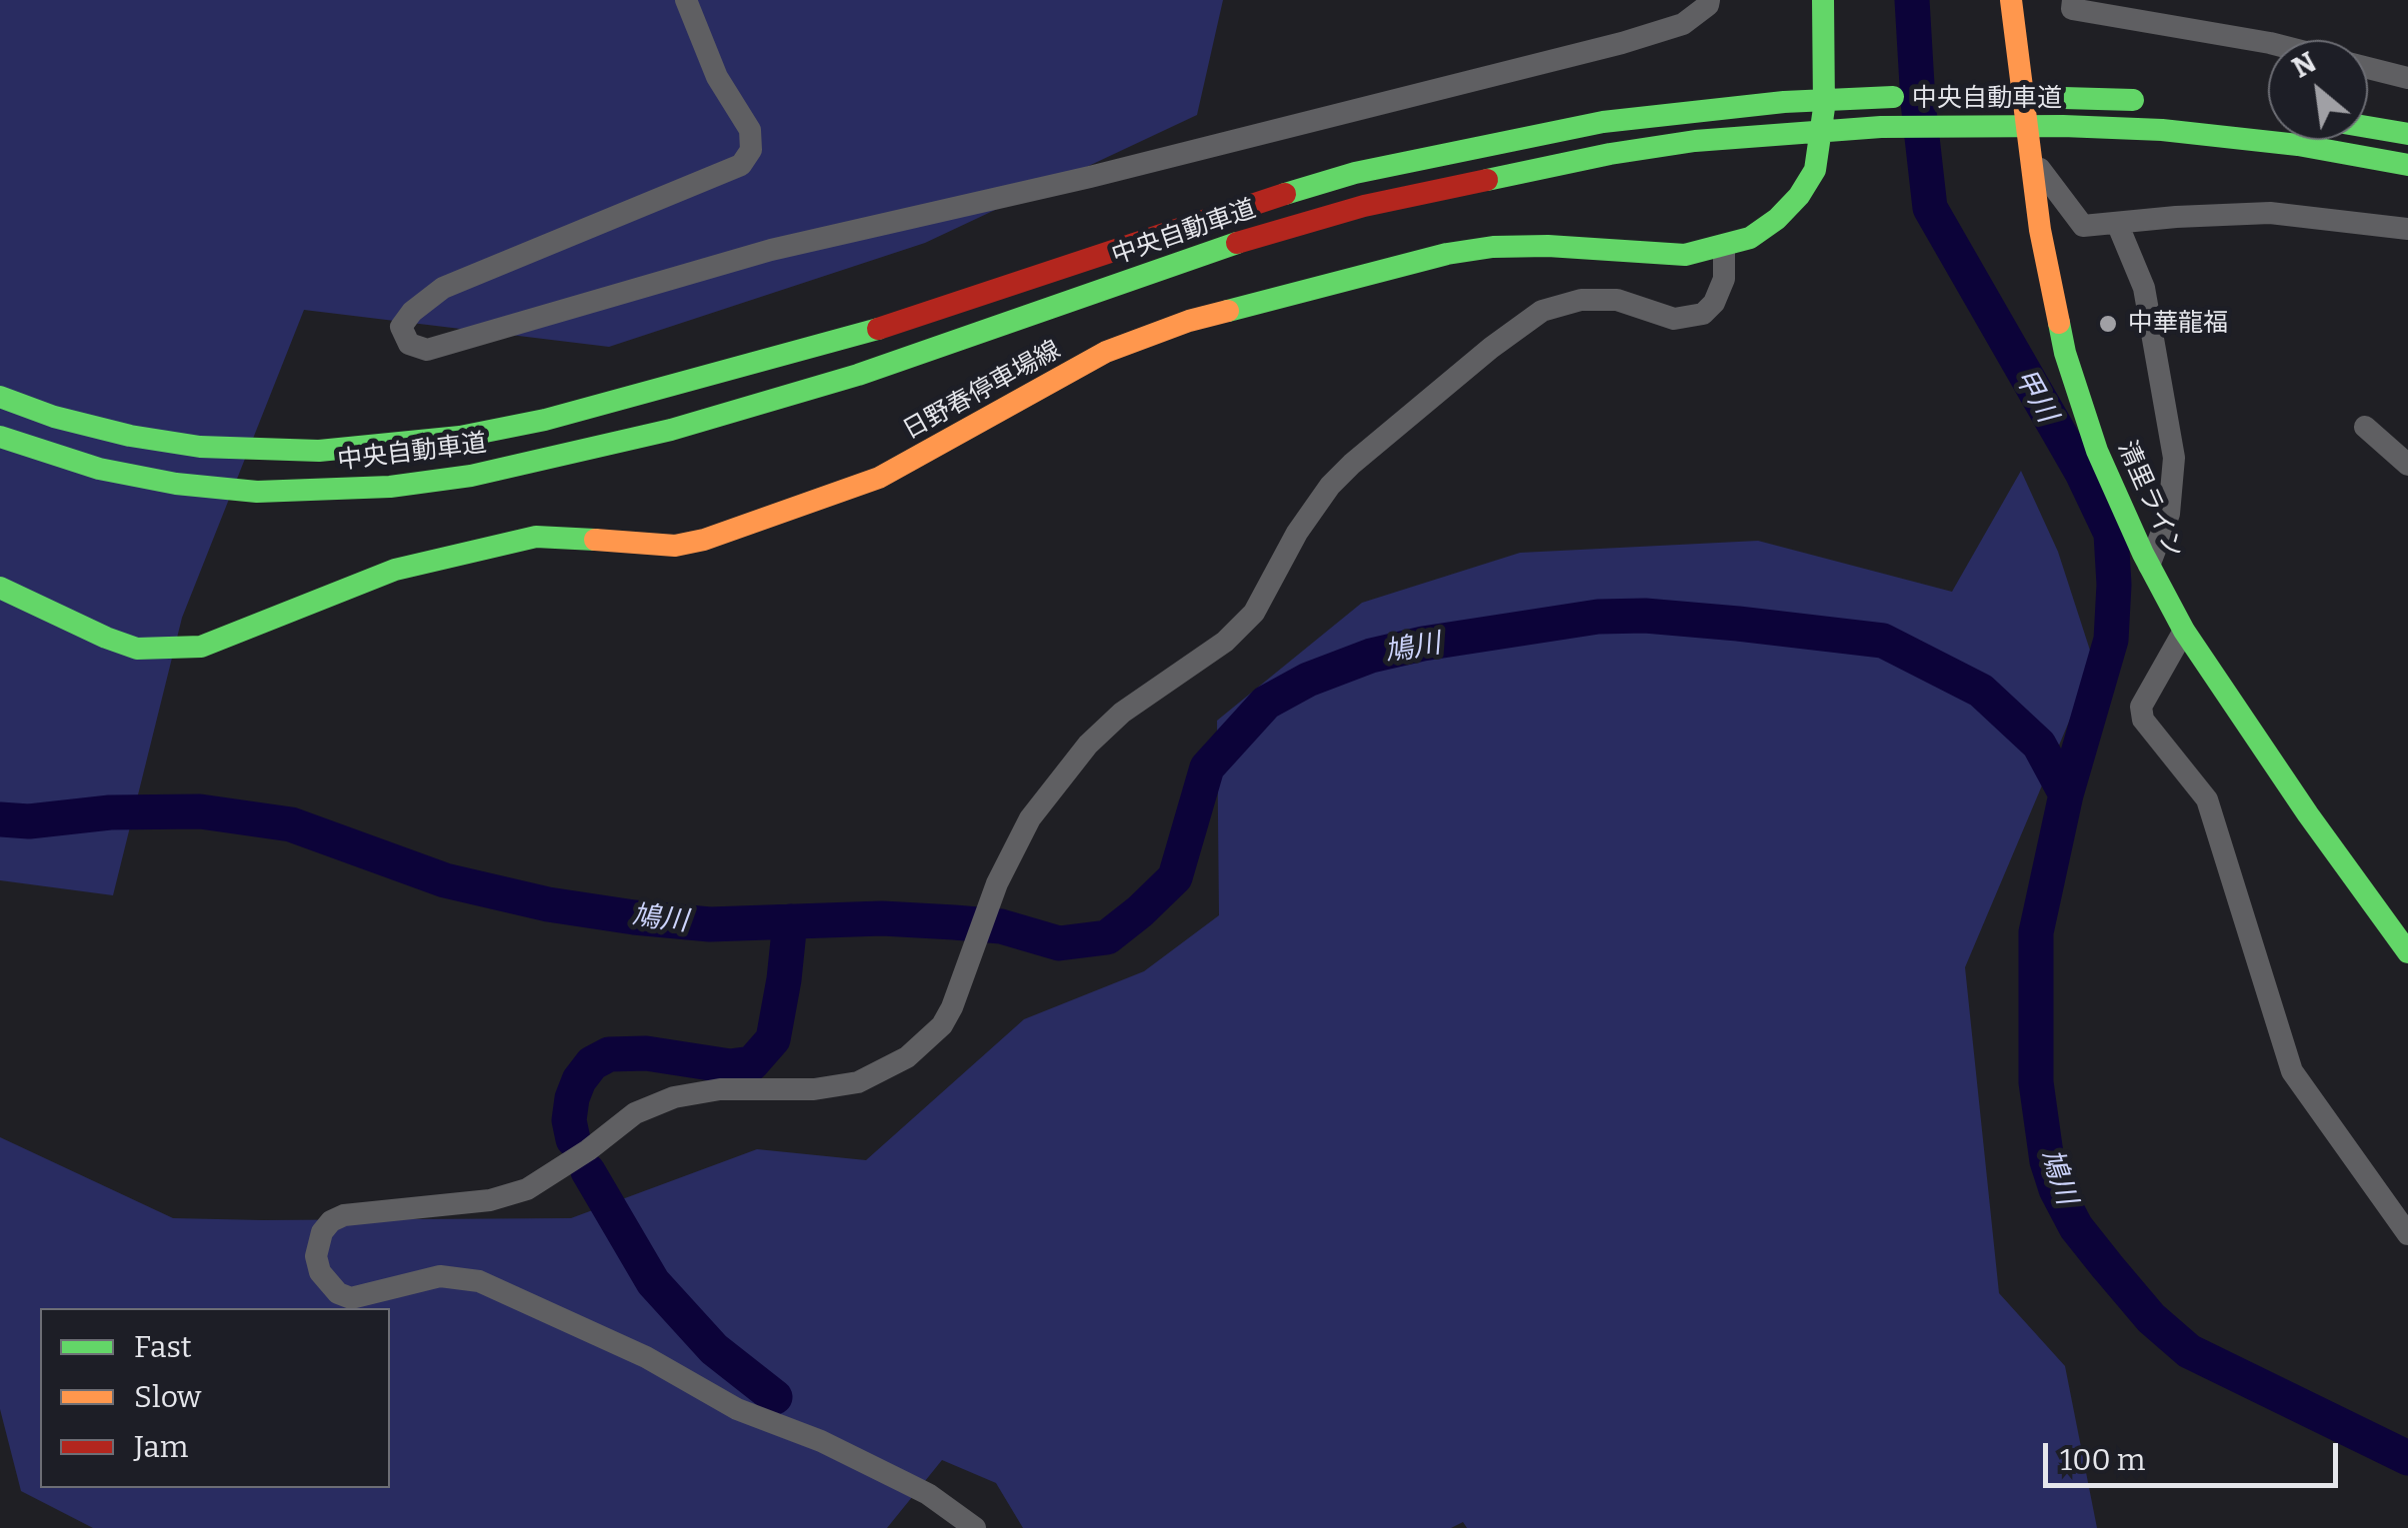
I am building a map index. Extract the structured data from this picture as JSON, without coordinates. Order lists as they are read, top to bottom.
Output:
{
  "streets": {
    "main road": ["中央自動車道", "日野春停車場線", "清里ライン"]
  },
  "water": ["甲川", "鳩川"],
  "places": ["中華龍福"],
  "legend": ["Fast", "Slow", "Jam"],
  "scale_bar": "100 m",
  "north": "top left"
}
